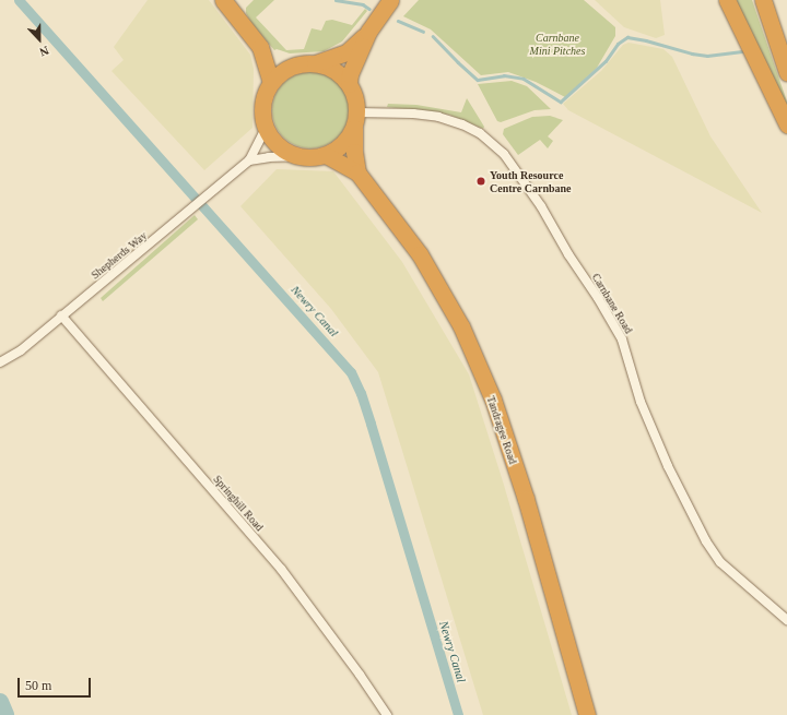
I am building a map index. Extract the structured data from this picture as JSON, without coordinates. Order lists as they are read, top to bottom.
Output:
{
  "streets": {
    "highway": ["Tandragee Road"],
    "street": ["Shepherds Way", "Carnbane Road", "Springhill Road"]
  },
  "crossings": [
    ["Shepherds Way", "Carnbane Road"],
    ["Shepherds Way", "Tandragee Road"],
    ["Shepherds Way", "Springhill Road"],
    ["Carnbane Road", "Tandragee Road"]
  ],
  "water": ["Newry Canal"],
  "parks": ["Carnbane Mini Pitches"],
  "places": ["Youth Resource Centre Carnbane"],
  "scale_bar": "50 m",
  "north": "bottom"
}
